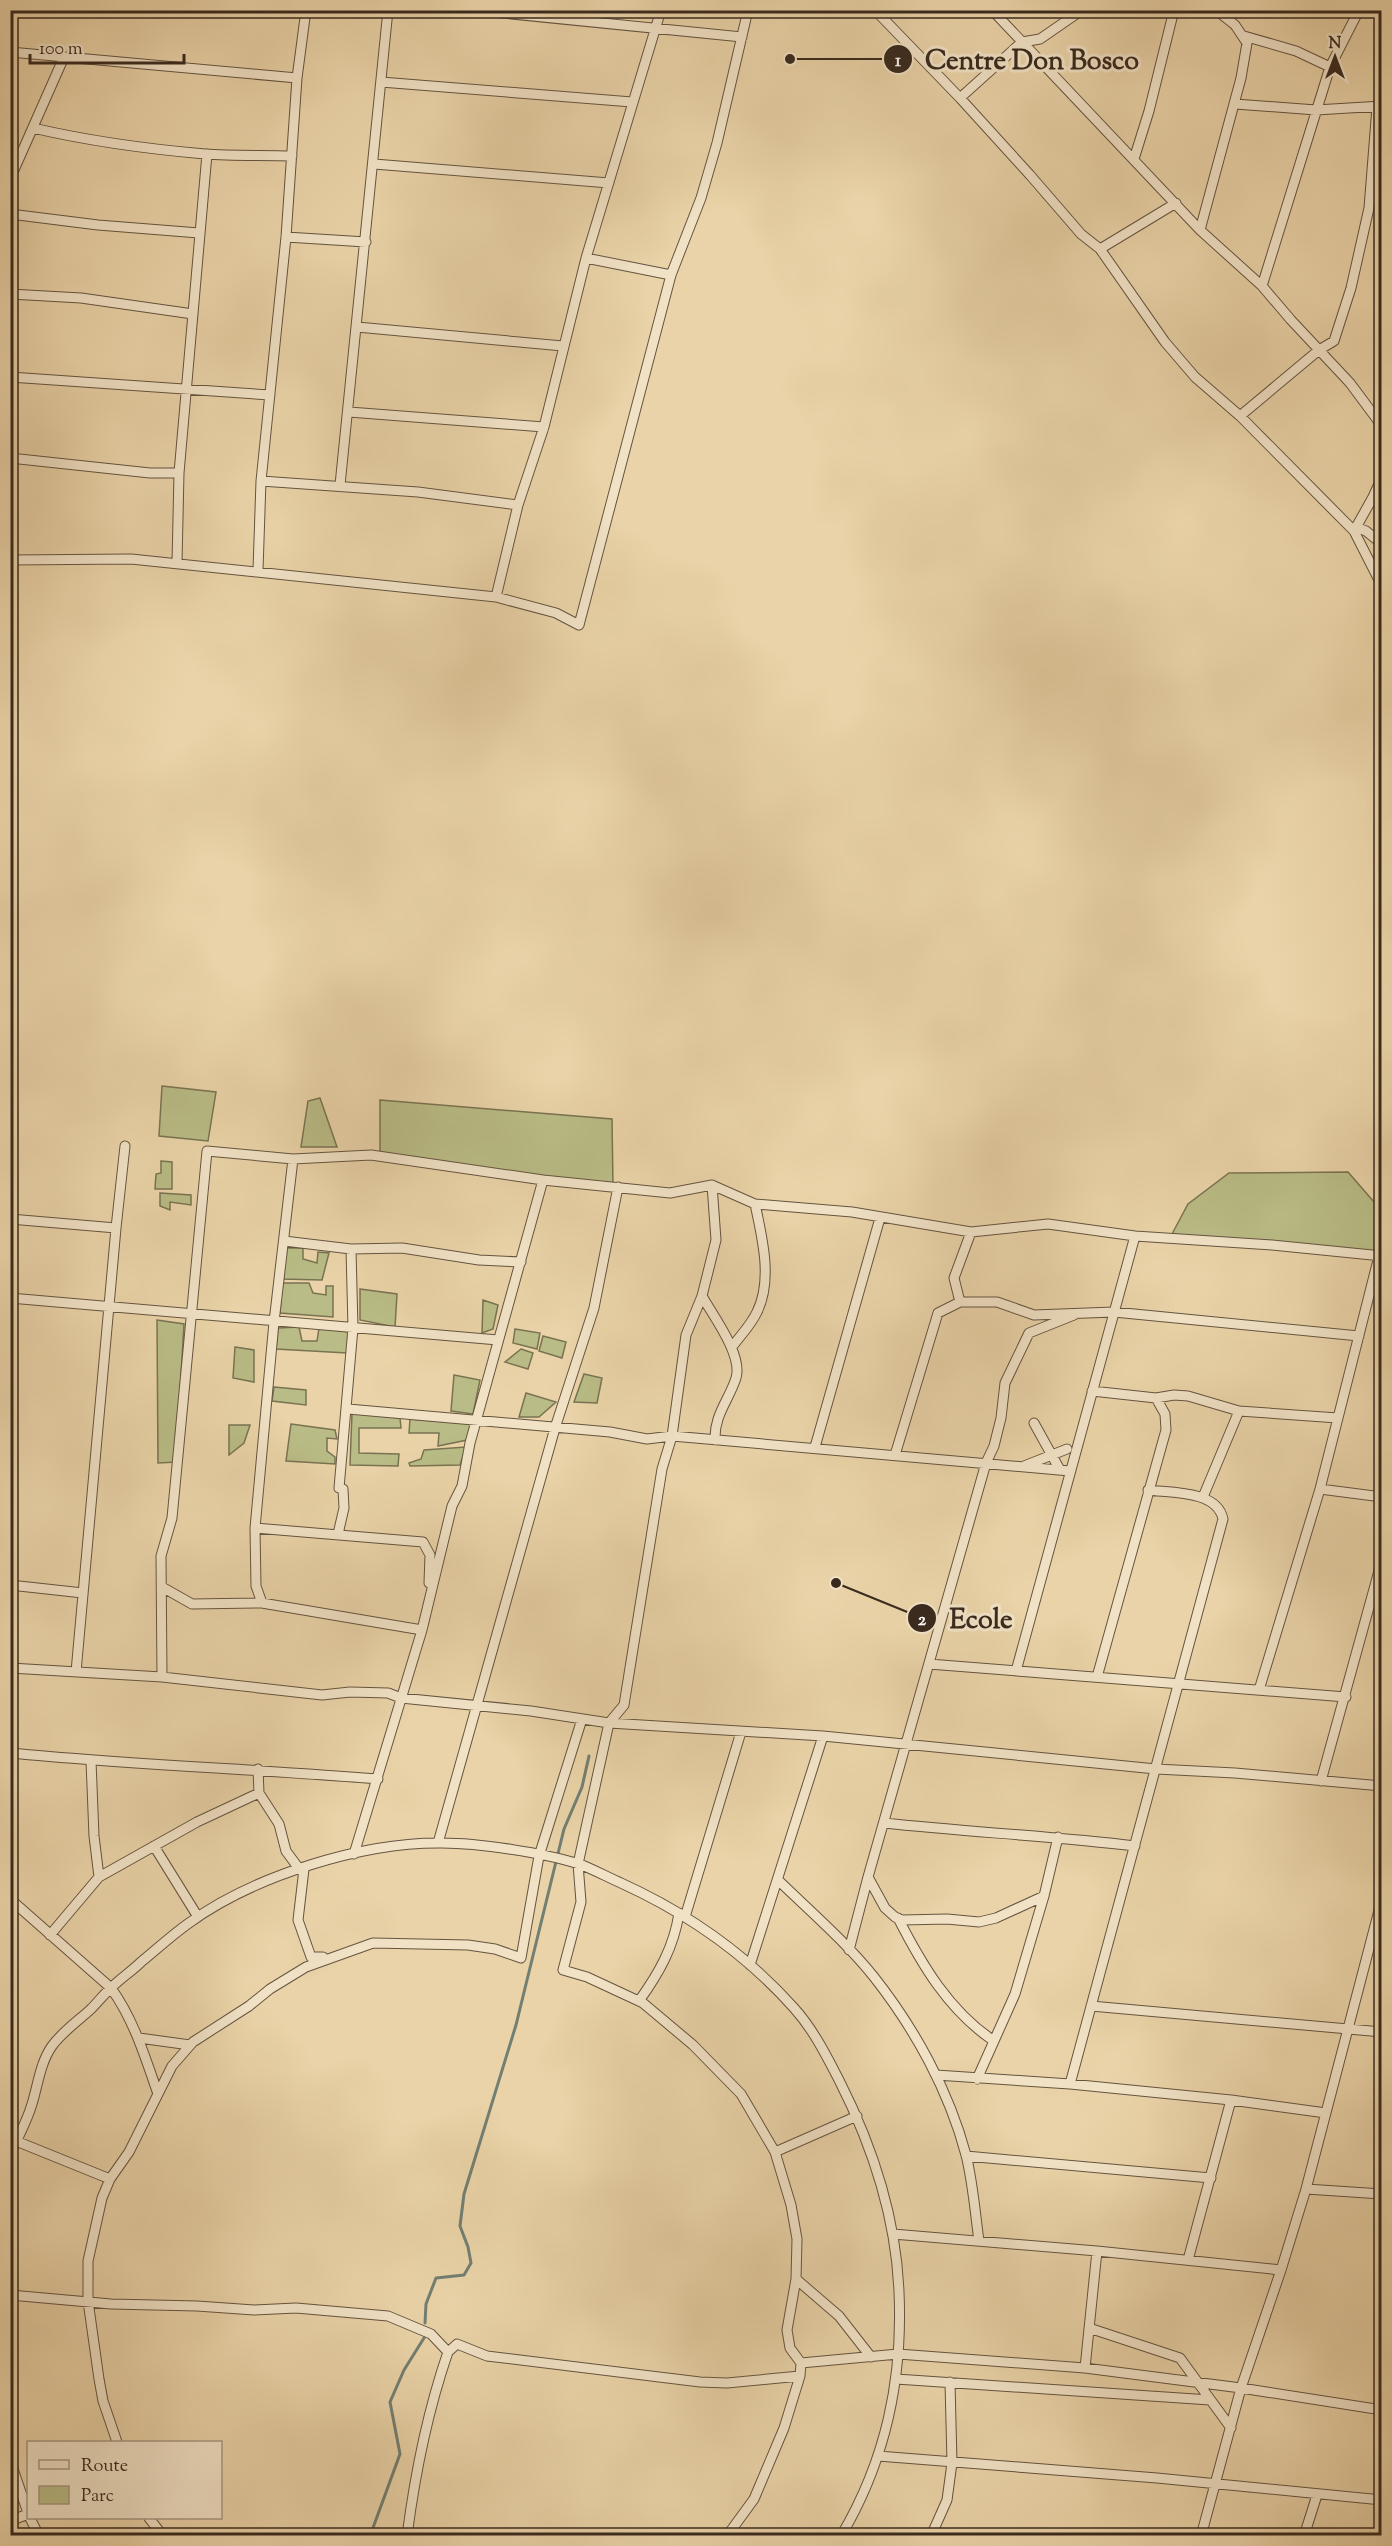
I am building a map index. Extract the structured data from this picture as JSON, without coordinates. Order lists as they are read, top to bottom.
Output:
{
  "places": ["Centre Don Bosco", "Ecole"],
  "legend": ["Route", "Parc"],
  "scale_bar": "100 m",
  "north": "top"
}
